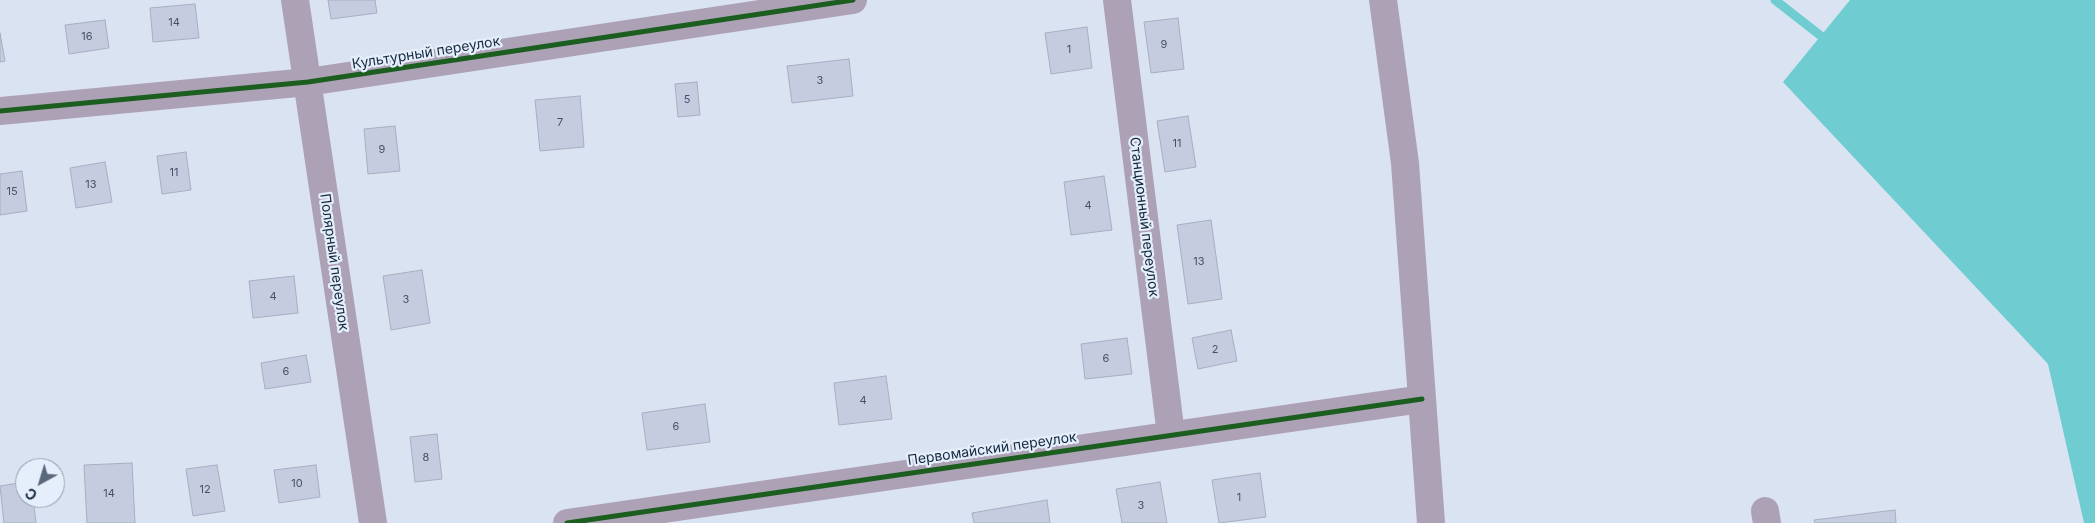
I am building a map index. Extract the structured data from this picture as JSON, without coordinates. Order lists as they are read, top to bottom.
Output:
{
  "streets": {
    "street": [
      "Культурный переулок",
      "Станционный переулок",
      "Полярный переулок",
      "Первомайский переулок"
    ]
  },
  "crossings": [
    ["Культурный переулок", "Полярный переулок"],
    ["Станционный переулок", "Первомайский переулок"]
  ],
  "house_numbers": [
    "14",
    "16",
    "9",
    "1",
    "3",
    "5",
    "7",
    "11",
    "9",
    "11",
    "13",
    "15",
    "4",
    "13",
    "4",
    "3",
    "2",
    "6",
    "6",
    "4",
    "6",
    "8",
    "10",
    "12",
    "14",
    "1",
    "3"
  ],
  "north": "bottom left"
}
